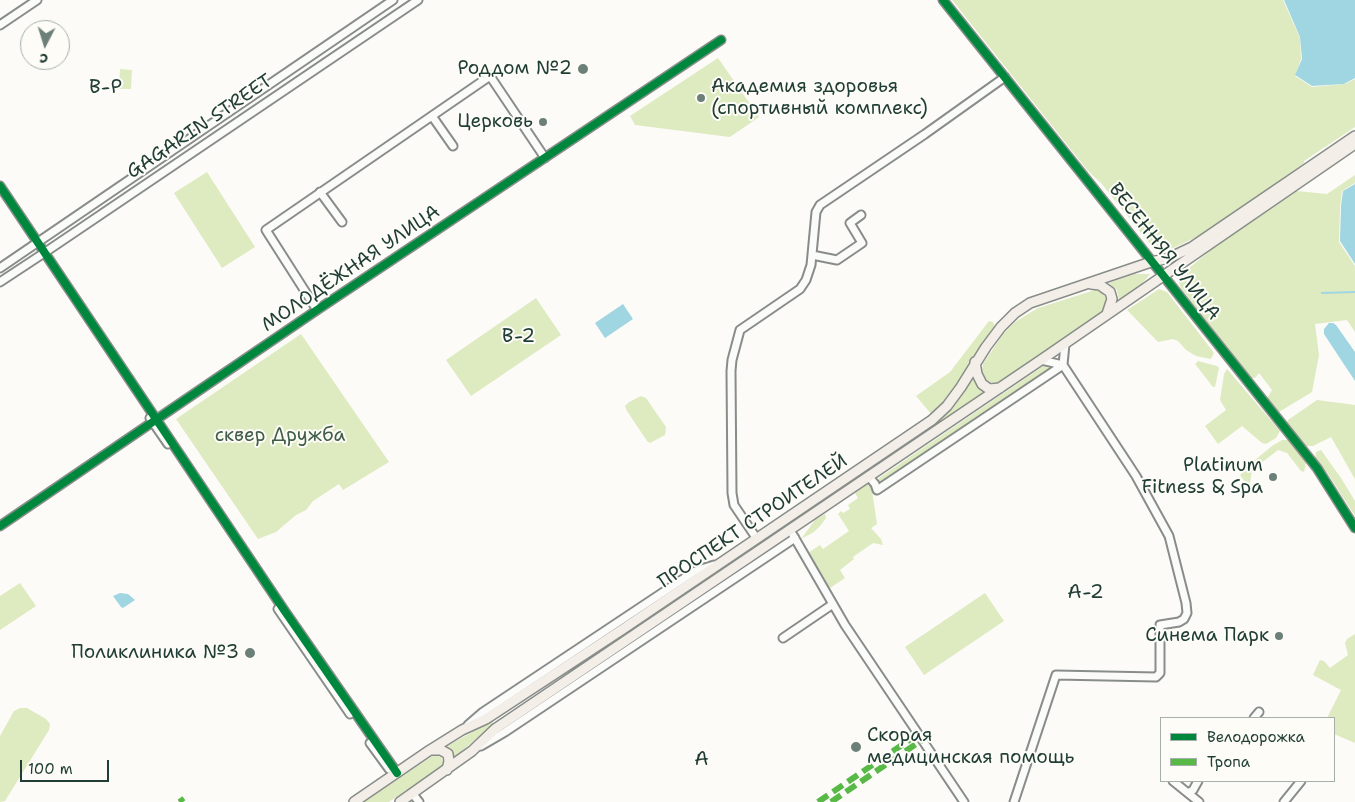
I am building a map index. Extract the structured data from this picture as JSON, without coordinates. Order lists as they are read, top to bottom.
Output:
{
  "streets": {
    "main road": ["ПРОСПЕКТ СТРОИТЕЛЕЙ"],
    "street": ["GAGARIN STREET", "ВЕСЕННЯЯ УЛИЦА", "МОЛОДЁЖНАЯ УЛИЦА"]
  },
  "crossings": [
    ["ВЕСЕННЯЯ УЛИЦА", "ПРОСПЕКТ СТРОИТЕЛЕЙ"]
  ],
  "districts": [
    "В-Р",
    "В-2",
    "А-2",
    "А"
  ],
  "parks": ["сквер Дружба"],
  "places": [
    "Роддом №2",
    "Академия здоровья (спортивный комплекс)",
    "Церковь",
    "Platinum Fitness & Spa",
    "Синема Парк",
    "Поликлиника №3",
    "Скорая медицинская помощь"
  ],
  "legend": ["Велодорожка", "Тропа"],
  "scale_bar": "100 m",
  "north": "bottom"
}
